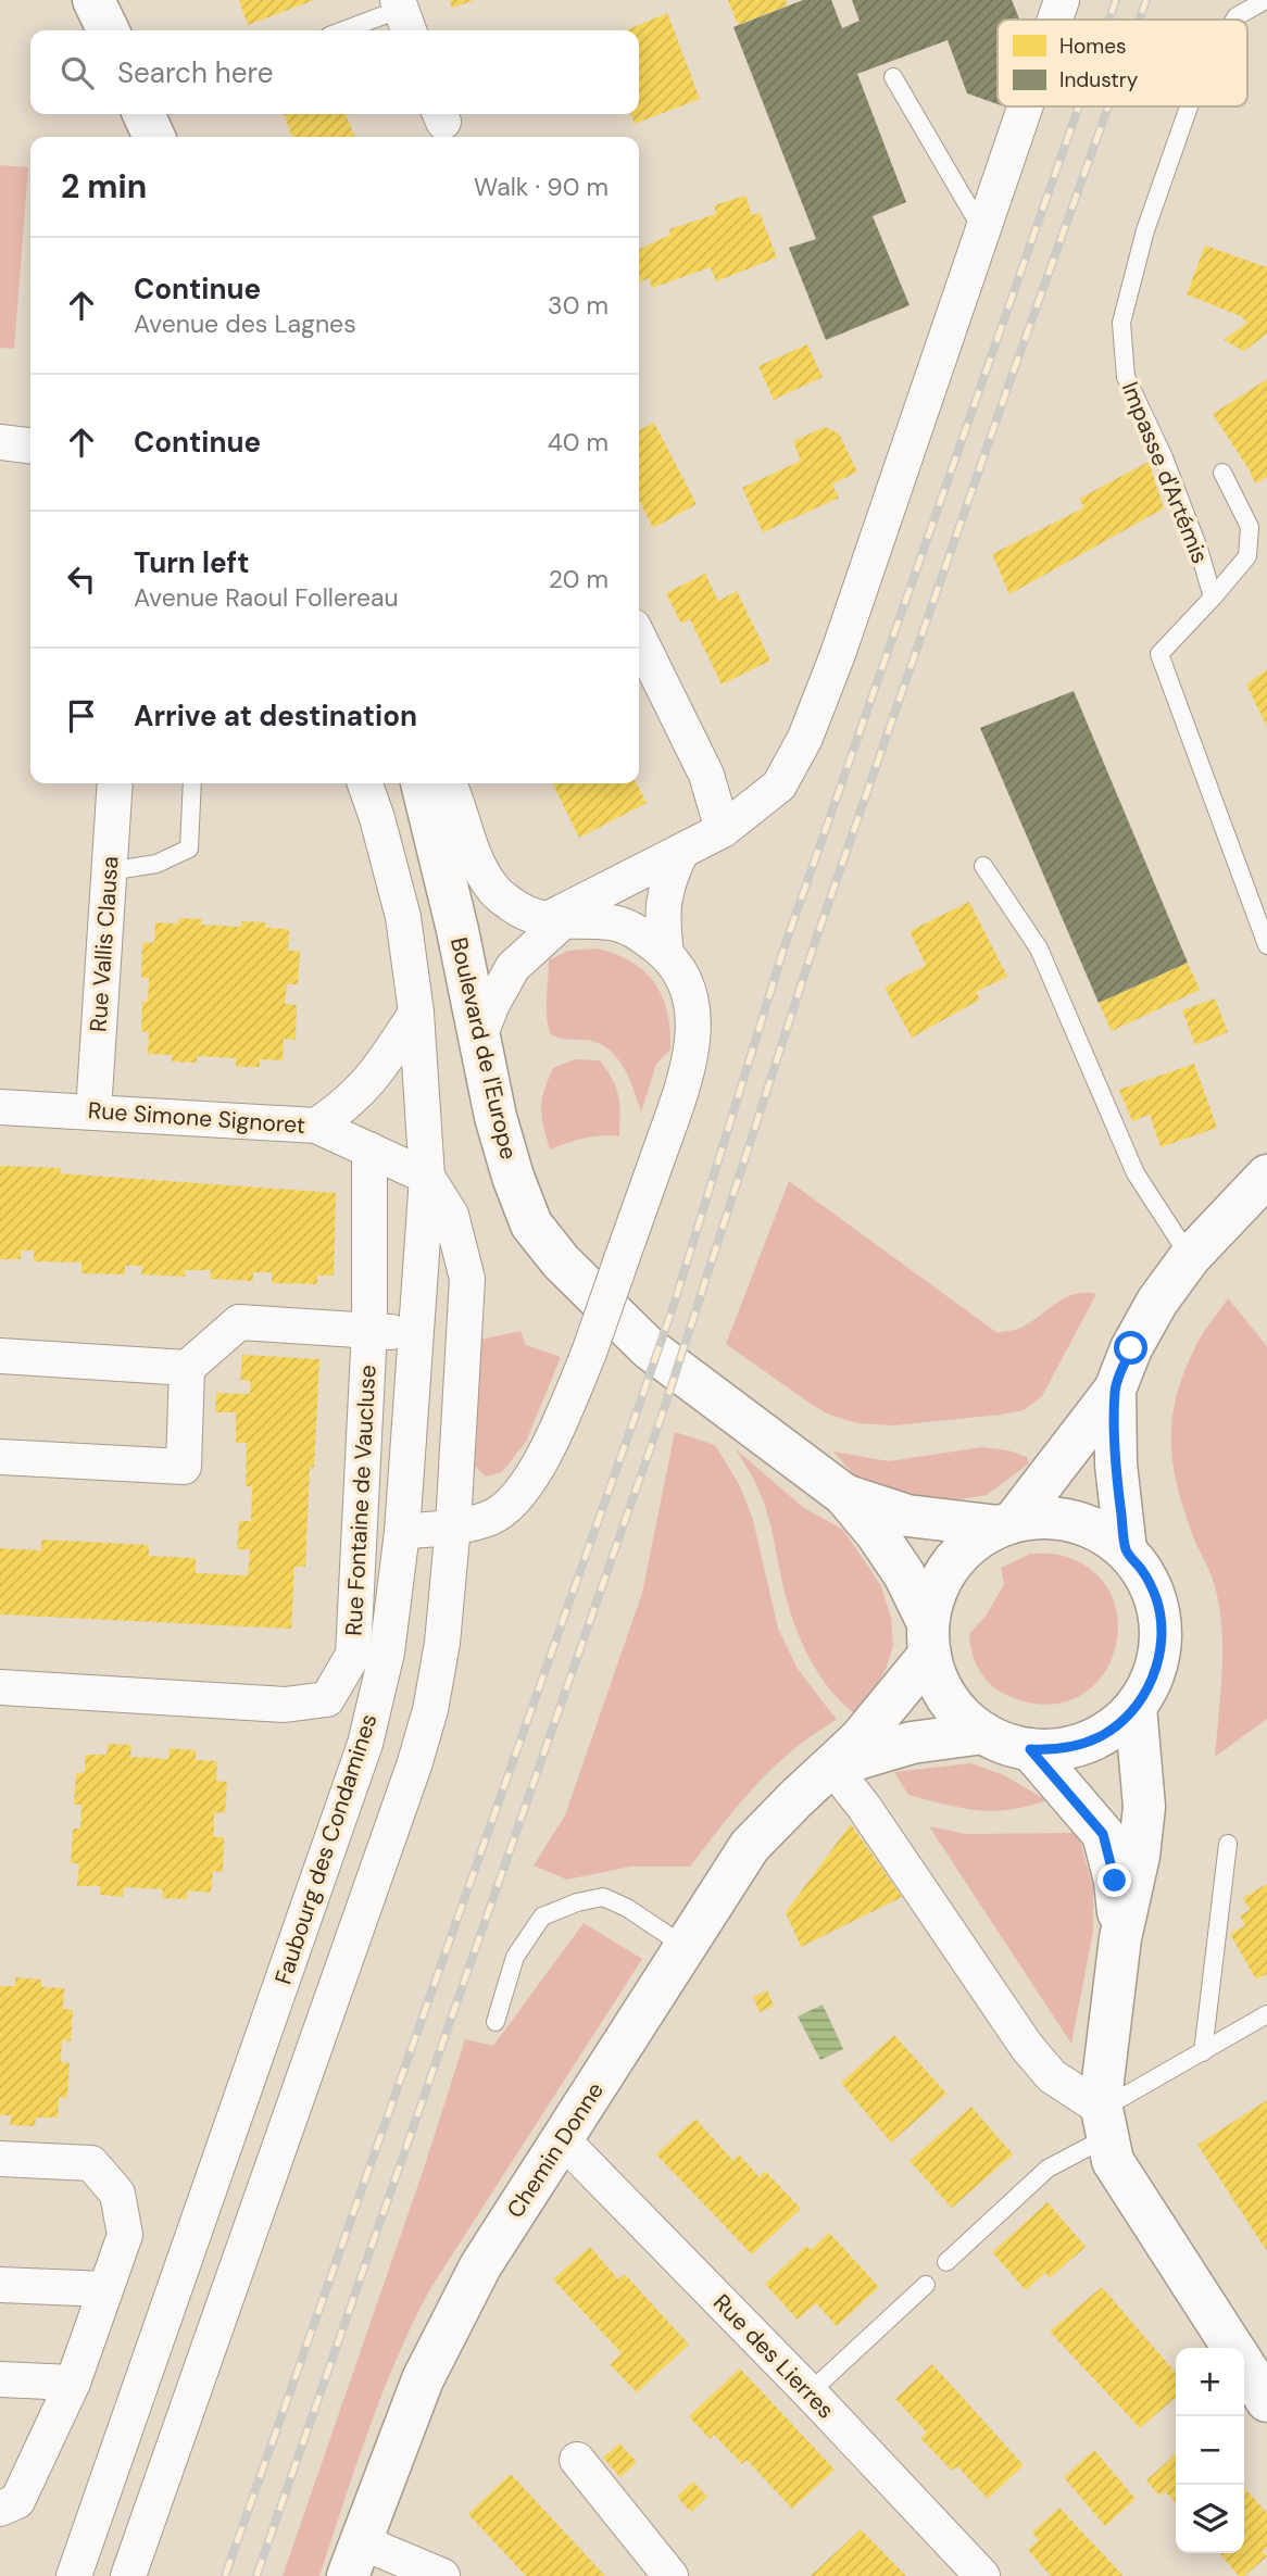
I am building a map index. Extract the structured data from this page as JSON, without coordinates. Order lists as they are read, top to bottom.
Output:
{
  "streets": {
    "main road": ["Boulevard de l'Europe", "Chemin Donne"],
    "street": [
      "Rue Vallis Clausa",
      "Rue Simone Signoret",
      "Rue Fontaine de Vaucluse",
      "Faubourg des Condamines",
      "Rue des Lierres"
    ],
    "lane": ["Impasse d'Artémis"]
  },
  "crossings": [
    ["Rue Vallis Clausa", "Rue Simone Signoret"],
    ["Boulevard de l'Europe", "Chemin Donne"],
    ["Rue Simone Signoret", "Rue Fontaine de Vaucluse"],
    ["Rue Simone Signoret", "Faubourg des Condamines"],
    ["Chemin Donne", "Rue des Lierres"]
  ],
  "legend": ["Homes", "Industry"],
  "page": {
    "search": "Search here",
    "heading": ["2 min", "Walk · 90 m"],
    "list": [
      ["Continue", "Avenue des Lagnes", "30 m"],
      ["Continue", "40 m"],
      ["Turn left", "Avenue Raoul Follereau", "20 m"],
      "Arrive at destination"
    ],
    "map_buttons": ["+", "−"]
  }
}
